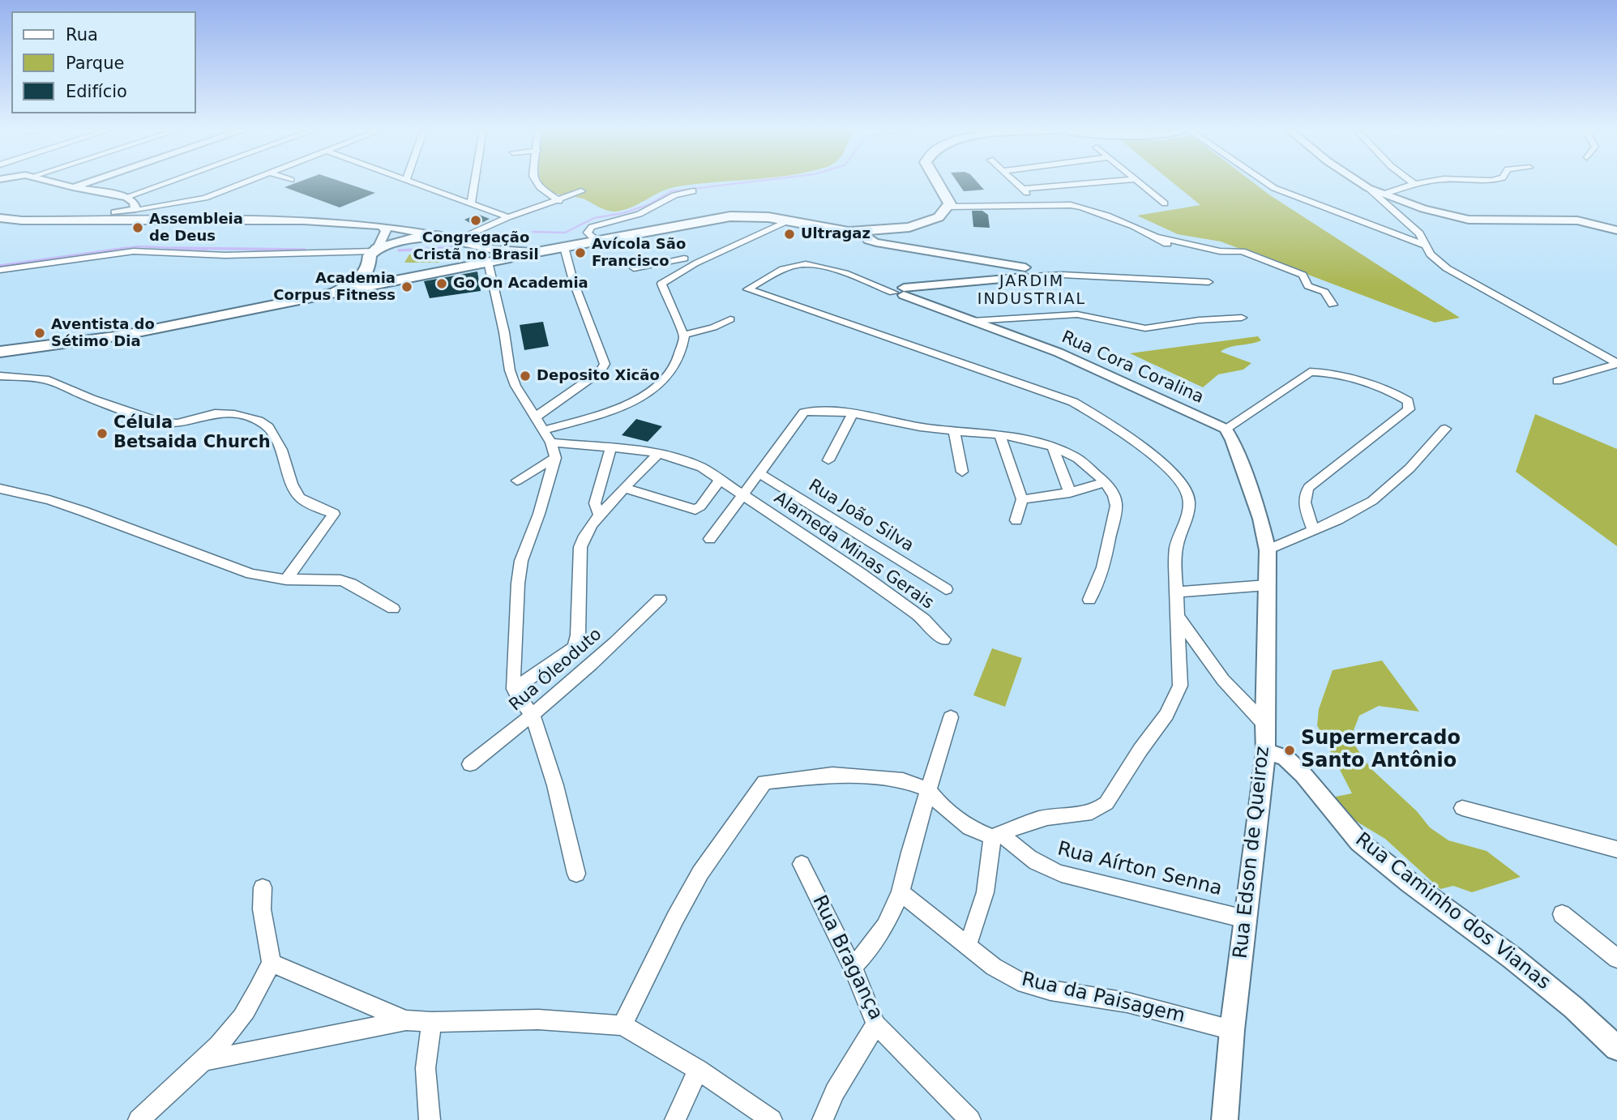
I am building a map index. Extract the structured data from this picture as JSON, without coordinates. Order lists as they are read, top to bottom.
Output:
{
  "streets": {
    "street": [
      "Rua Cora Coralina",
      "Rua João Silva",
      "Alameda Minas Gerais",
      "Rua Óleoduto",
      "Rua Edson de Queiroz",
      "Rua Aírton Senna",
      "Rua Caminho dos Vianas",
      "Rua Bragança",
      "Rua da Paisagem"
    ]
  },
  "crossings": [
    ["Rua Edson de Queiroz", "Rua Aírton Senna"],
    ["Rua Edson de Queiroz", "Rua Caminho dos Vianas"],
    ["Rua Edson de Queiroz", "Rua da Paisagem"]
  ],
  "districts": ["JARDIM INDUSTRIAL"],
  "places": [
    "Congregação Cristã no Brasil",
    "Assembleia de Deus",
    "Ultragaz",
    "Avícola São Francisco",
    "Go On Academia",
    "Academia Corpus Fitness",
    "Aventista do Sétimo Dia",
    "Deposito Xicão",
    "Célula Betsaida Church",
    "Supermercado Santo Antônio"
  ],
  "legend": ["Rua", "Parque", "Edifício"]
}
